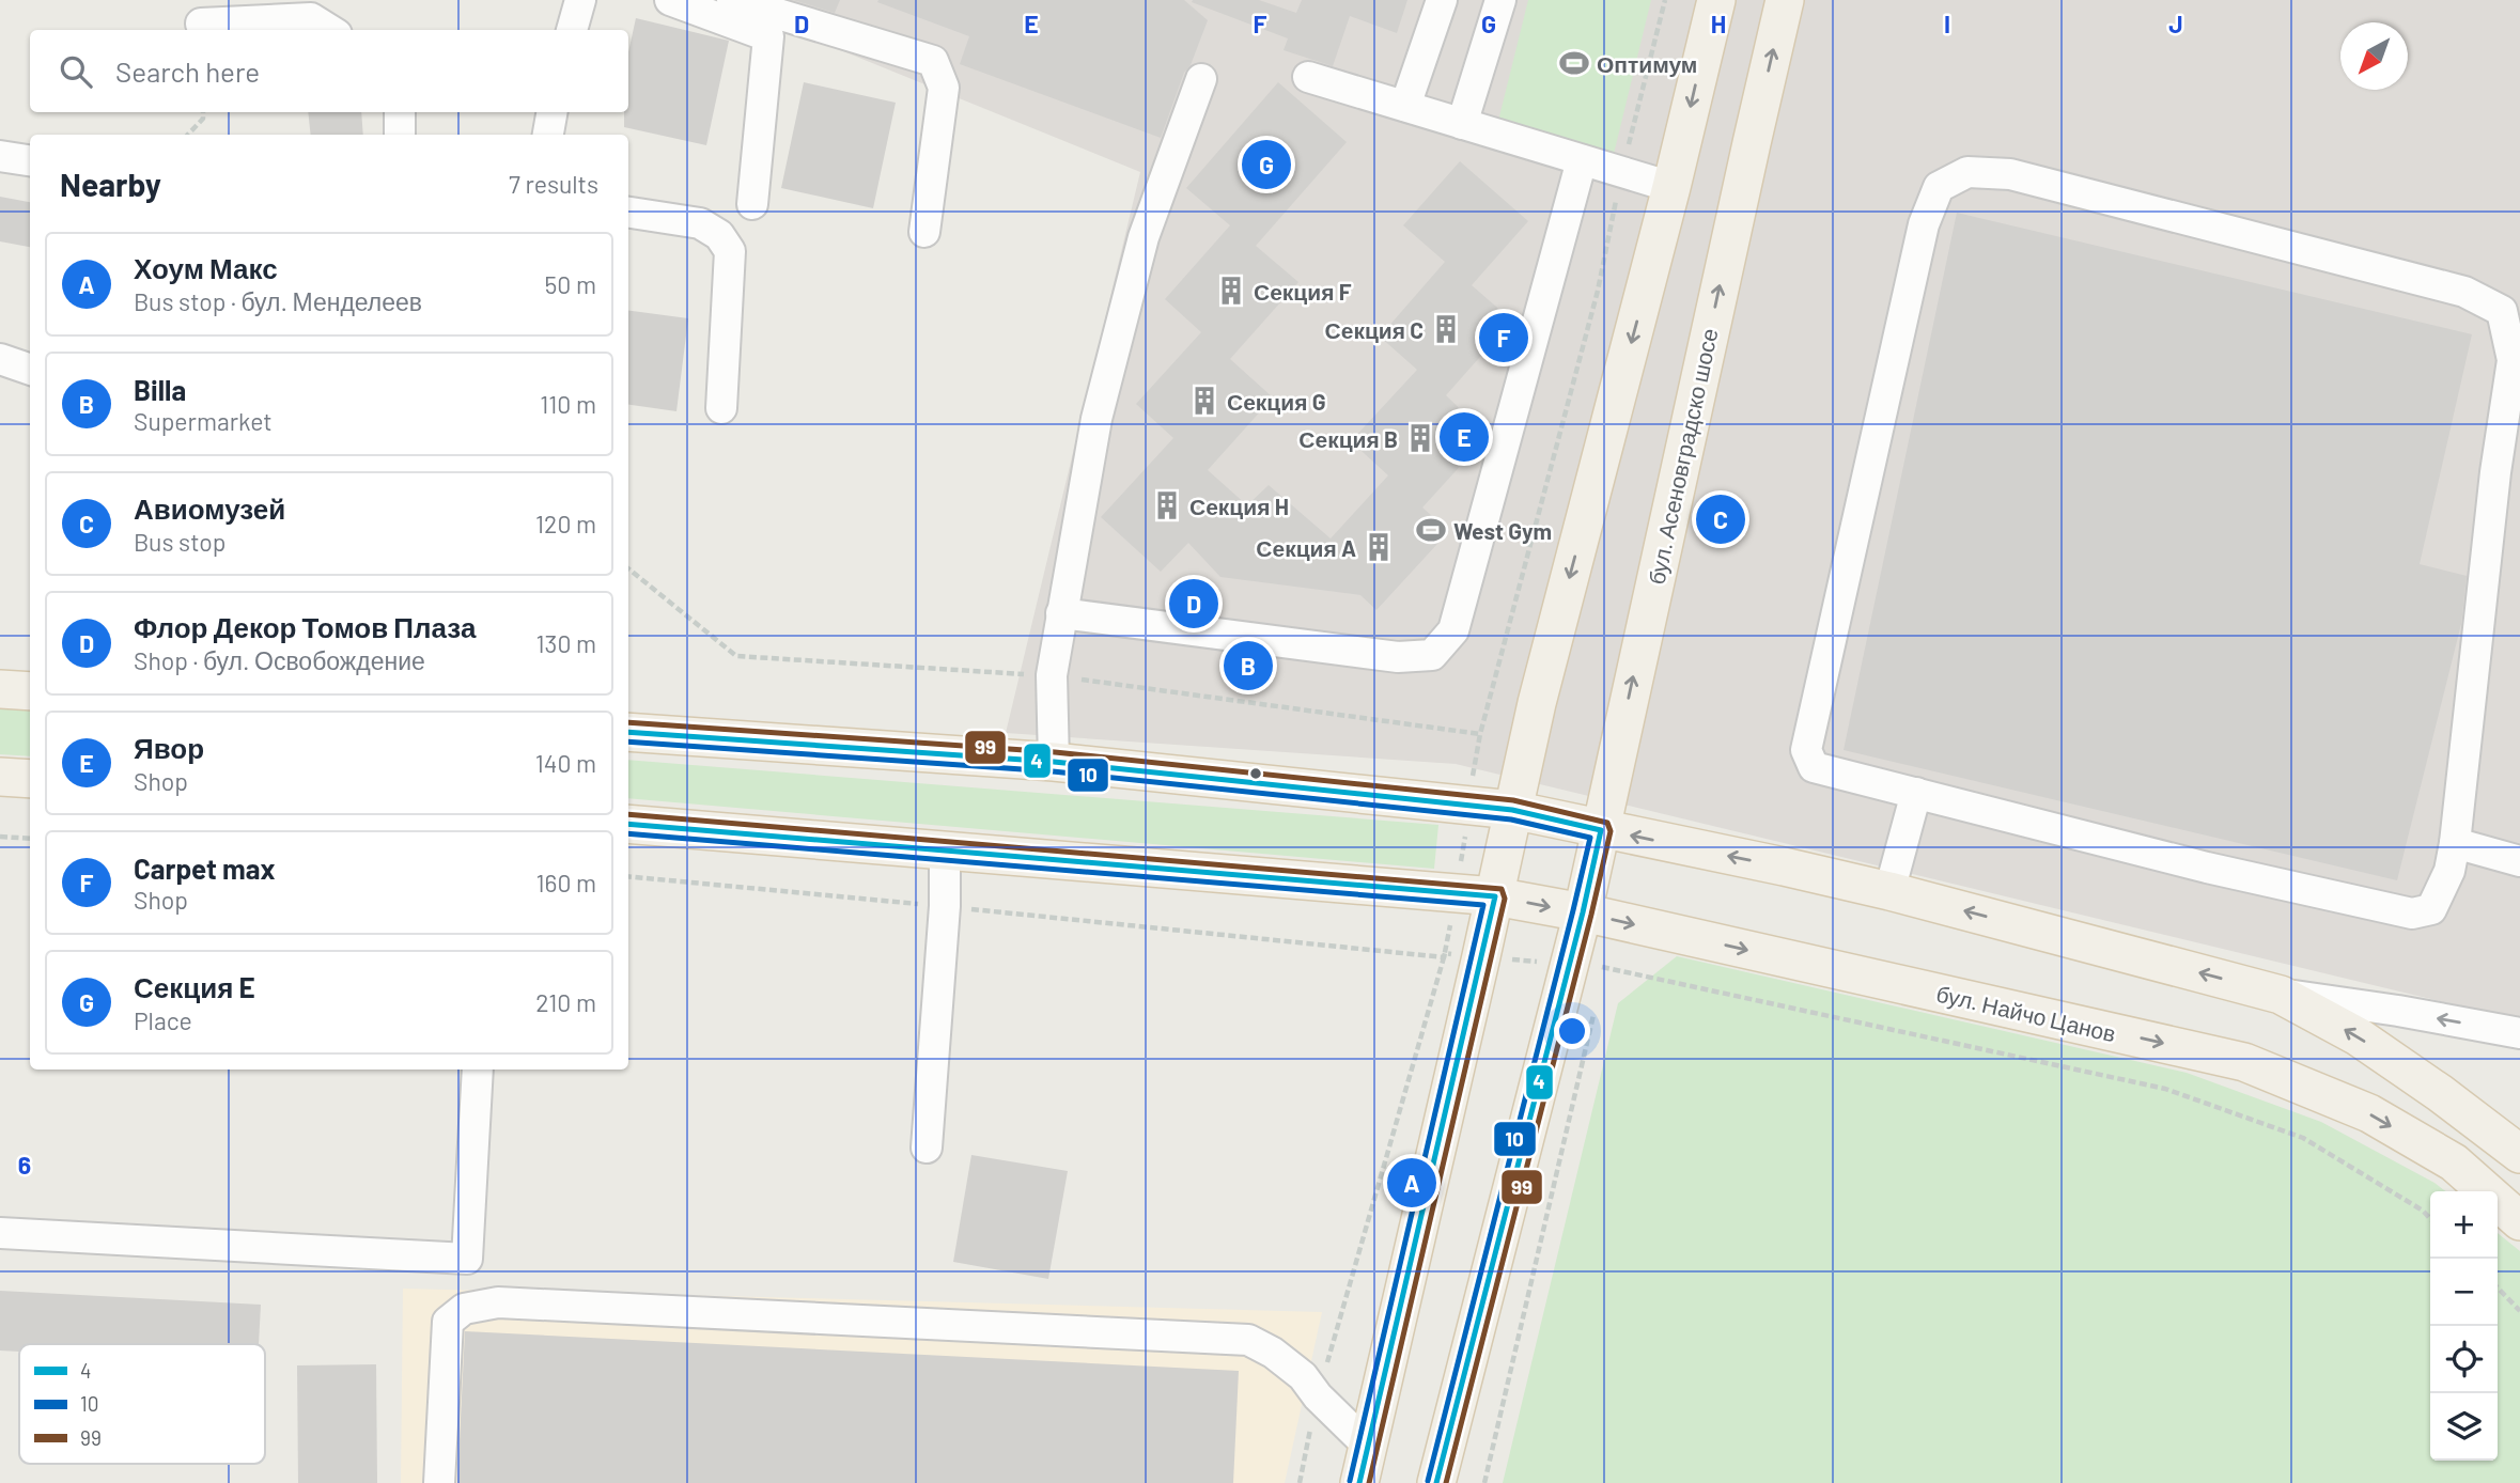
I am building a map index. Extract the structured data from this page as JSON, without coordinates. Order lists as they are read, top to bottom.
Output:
{
  "streets": {
    "main road": ["бул. Асеновградско шосе", "бул. Найчо Цанов"]
  },
  "crossings": [
    ["бул. Асеновградско шосе", "бул. Найчо Цанов"]
  ],
  "places": {
    "sports": ["Оптимум", "West Gym"],
    "building": [
      "Секция F",
      "Секция C",
      "Секция G",
      "Секция B",
      "Секция H",
      "Секция A"
    ]
  },
  "lines": ["transit line 99", "transit line 4", "transit line 10"],
  "legend": ["4", "10", "99"],
  "north": "bottom left",
  "page": {
    "search": "Search here",
    "heading": ["Nearby", "7 results"],
    "pins": [
      "G",
      "F",
      "E",
      "C",
      "D",
      "B",
      "A"
    ],
    "list": [
      {
        "mark": "A",
        "name": "Хоум Макс",
        "note": "Bus stop · бул. Менделеев",
        "value": "50 m"
      },
      {
        "mark": "B",
        "name": "Billa",
        "note": "Supermarket",
        "value": "110 m"
      },
      {
        "mark": "C",
        "name": "Авиомузей",
        "note": "Bus stop",
        "value": "120 m"
      },
      {
        "mark": "D",
        "name": "Флор Декор Томов Плаза",
        "note": "Shop · бул. Освобождение",
        "value": "130 m"
      },
      {
        "mark": "E",
        "name": "Явор",
        "note": "Shop",
        "value": "140 m"
      },
      {
        "mark": "F",
        "name": "Carpet max",
        "note": "Shop",
        "value": "160 m"
      },
      {
        "mark": "G",
        "name": "Секция E",
        "note": "Place",
        "value": "210 m"
      }
    ],
    "map_buttons": ["+", "−"]
  },
  "grid": {
    "columns": [
      "D",
      "E",
      "F",
      "G",
      "H",
      "I",
      "J"
    ],
    "rows": ["6"]
  }
}
